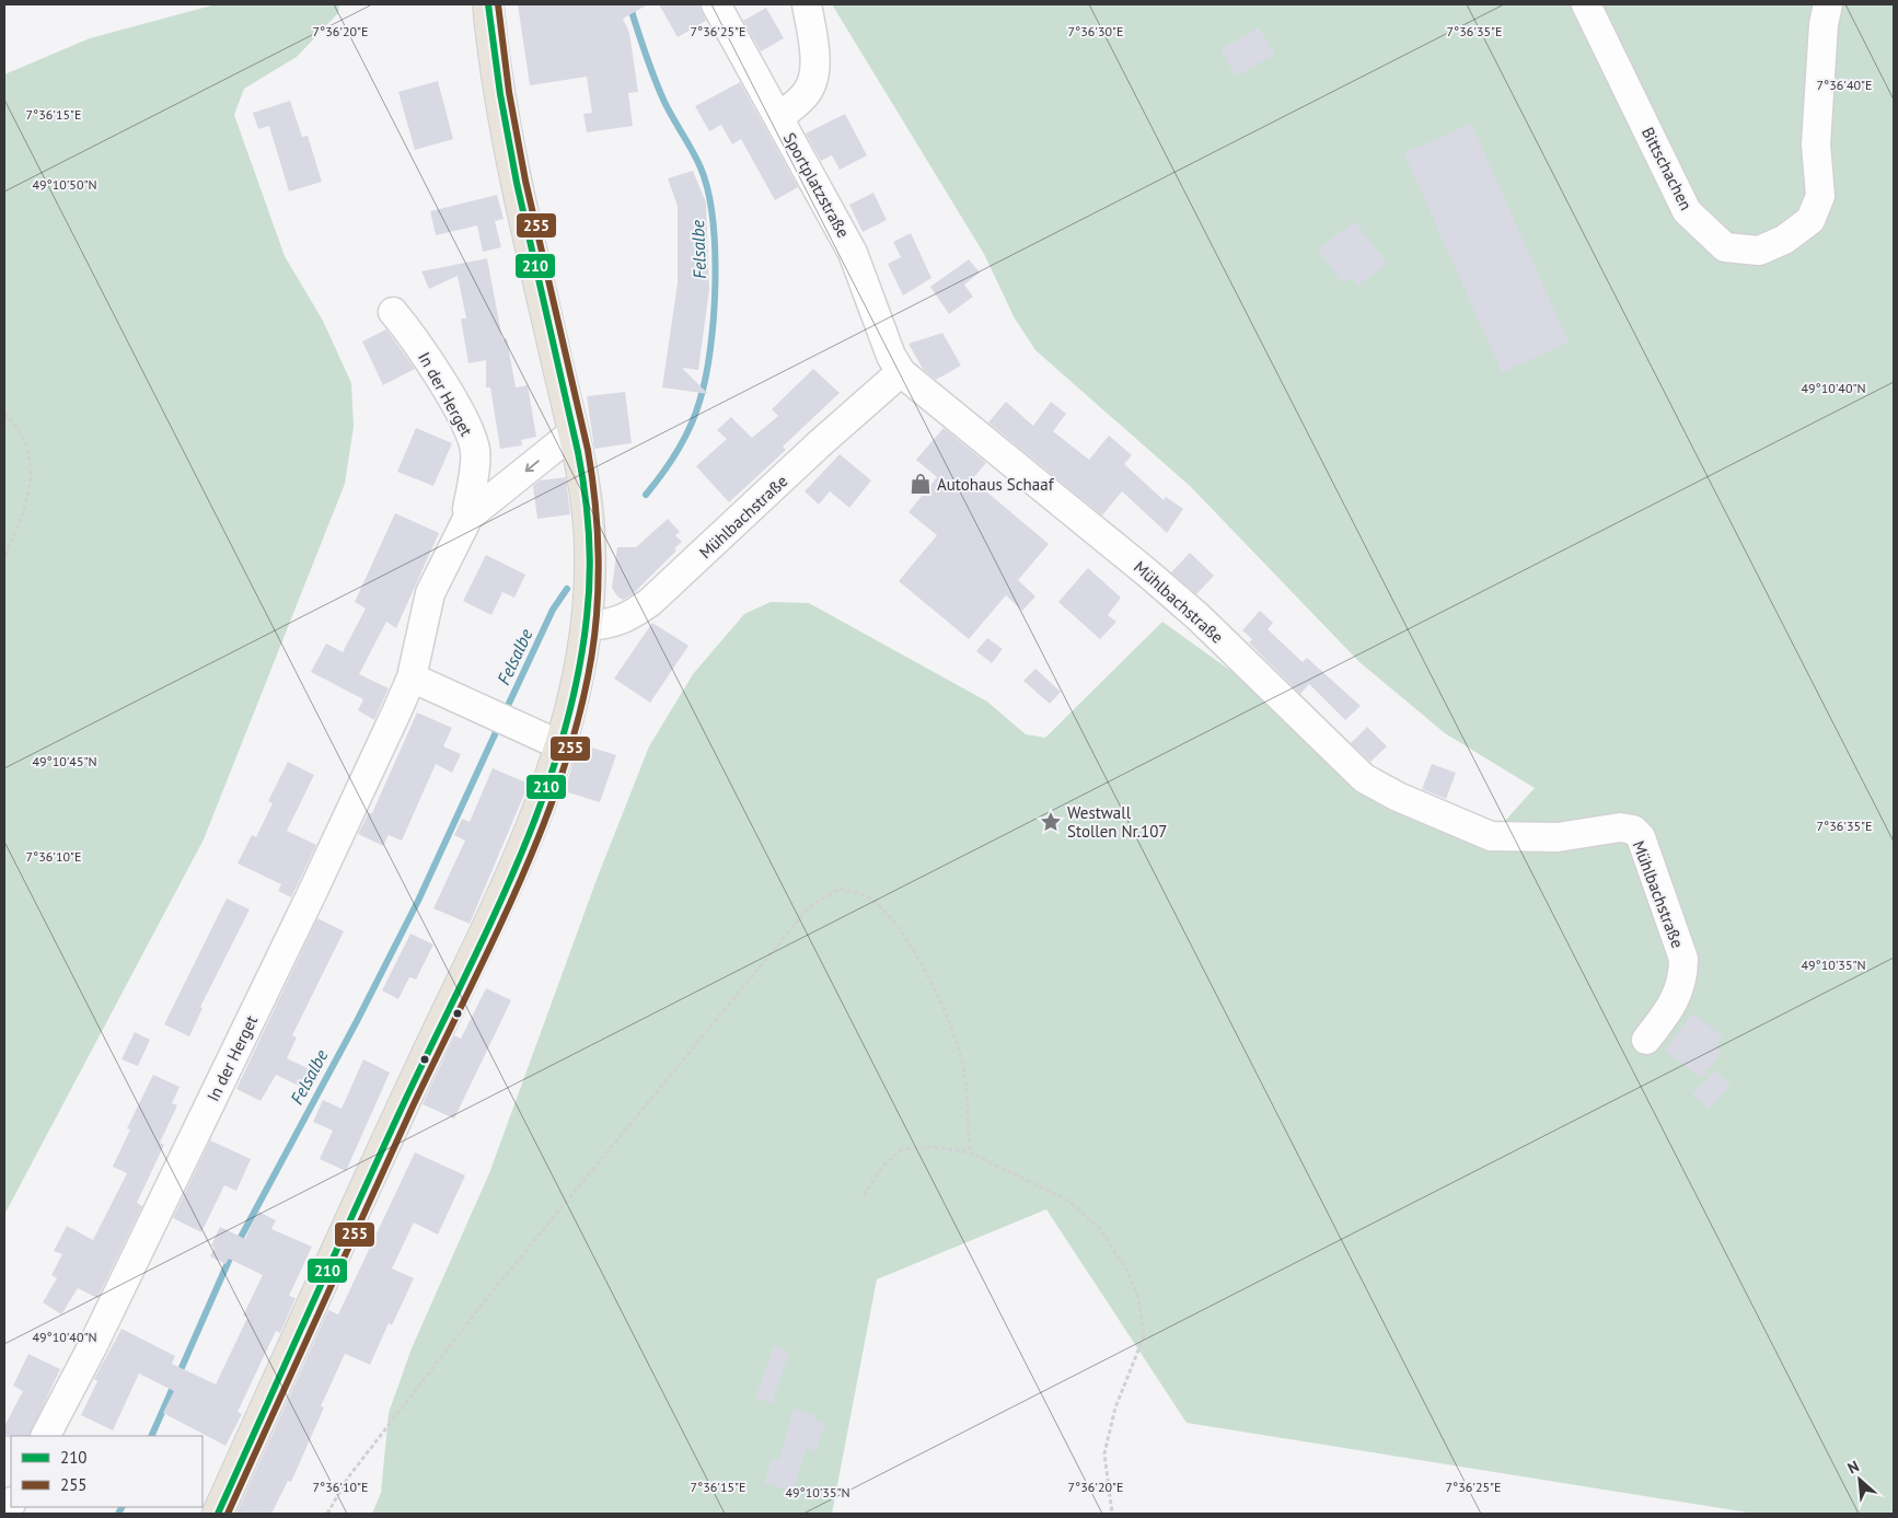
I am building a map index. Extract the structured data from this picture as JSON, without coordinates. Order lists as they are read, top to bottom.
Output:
{
  "streets": {
    "street": [
      "Bittschachen",
      "Sportplatzstraße",
      "In der Herget",
      "Mühlbachstraße"
    ]
  },
  "crossings": [
    ["Sportplatzstraße", "Mühlbachstraße"]
  ],
  "water": ["Felsalbe"],
  "places": {
    "shop": ["Autohaus Schaaf"],
    "place": ["Westwall Stollen Nr.107"]
  },
  "lines": ["transit line 210", "transit line 255"],
  "legend": ["210", "255"],
  "north": "top left",
  "coordinates": [
    "7°36'20\"E",
    "7°36'25\"E",
    "7°36'30\"E",
    "7°36'35\"E",
    "7°36'40\"E",
    "7°36'15\"E",
    "49°10'50\"N",
    "49°10'40\"N",
    "49°10'45\"N",
    "7°36'10\"E",
    "49°10'35\"N"
  ]
}
